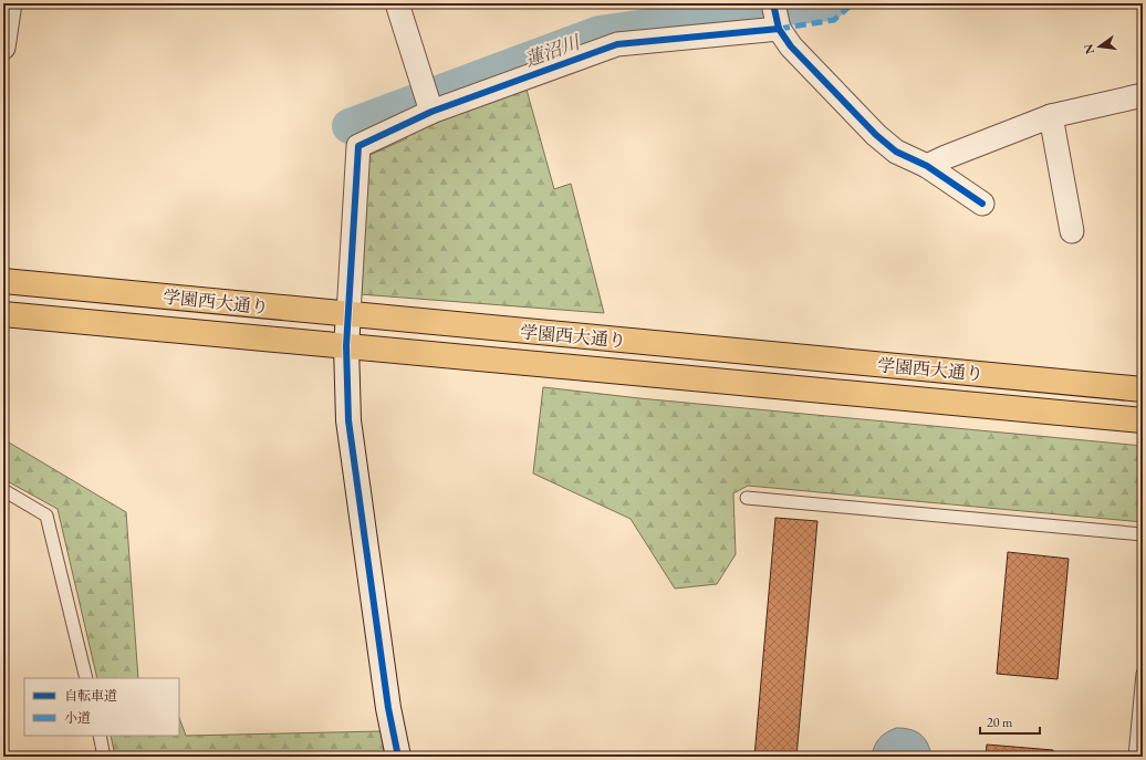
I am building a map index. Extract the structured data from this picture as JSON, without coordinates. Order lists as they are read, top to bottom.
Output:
{
  "streets": {
    "highway": ["学園西大通り"]
  },
  "water": ["蓮沼川"],
  "legend": ["自転車道", "小道"],
  "scale_bar": "20 m",
  "north": "left"
}
